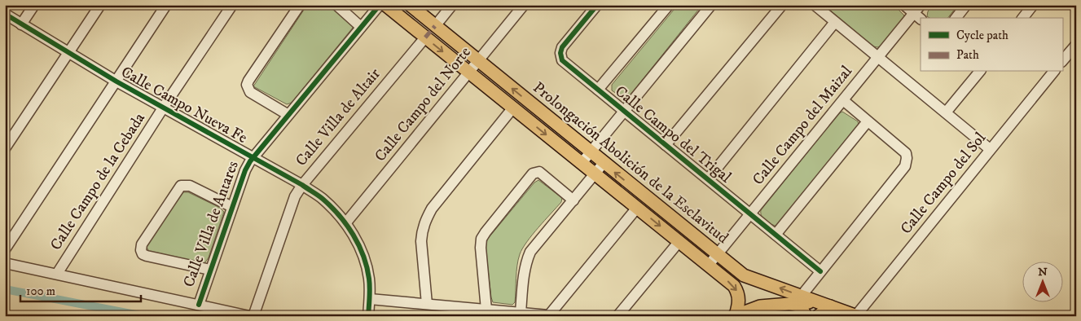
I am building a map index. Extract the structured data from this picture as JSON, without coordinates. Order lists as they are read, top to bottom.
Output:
{
  "streets": {
    "main road": ["Prolongación Abolición de la Esclavitud"],
    "street": [
      "Calle Campo del Norte",
      "Calle Campo Nueva Fe",
      "Calle Villa de Altair",
      "Calle Campo del Maizal",
      "Calle Campo del Trigal",
      "Calle Campo de la Cebada",
      "Calle Campo del Sol",
      "Calle Villa de Antares"
    ]
  },
  "crossings": [
    ["Calle Campo del Norte", "Calle Campo Nueva Fe"],
    ["Calle Campo del Norte", "Prolongación Abolición de la Esclavitud"],
    ["Calle Campo Nueva Fe", "Calle Villa de Altair"],
    ["Calle Campo Nueva Fe", "Calle Campo de la Cebada"],
    ["Calle Campo Nueva Fe", "Calle Villa de Antares"],
    ["Calle Villa de Altair", "Prolongación Abolición de la Esclavitud"],
    ["Calle Campo del Maizal", "Calle Campo del Trigal"],
    ["Calle Campo del Maizal", "Prolongación Abolición de la Esclavitud"],
    ["Prolongación Abolición de la Esclavitud", "Calle Campo del Sol"]
  ],
  "legend": ["Cycle path", "Path"],
  "scale_bar": "100 m",
  "north": "top"
}
